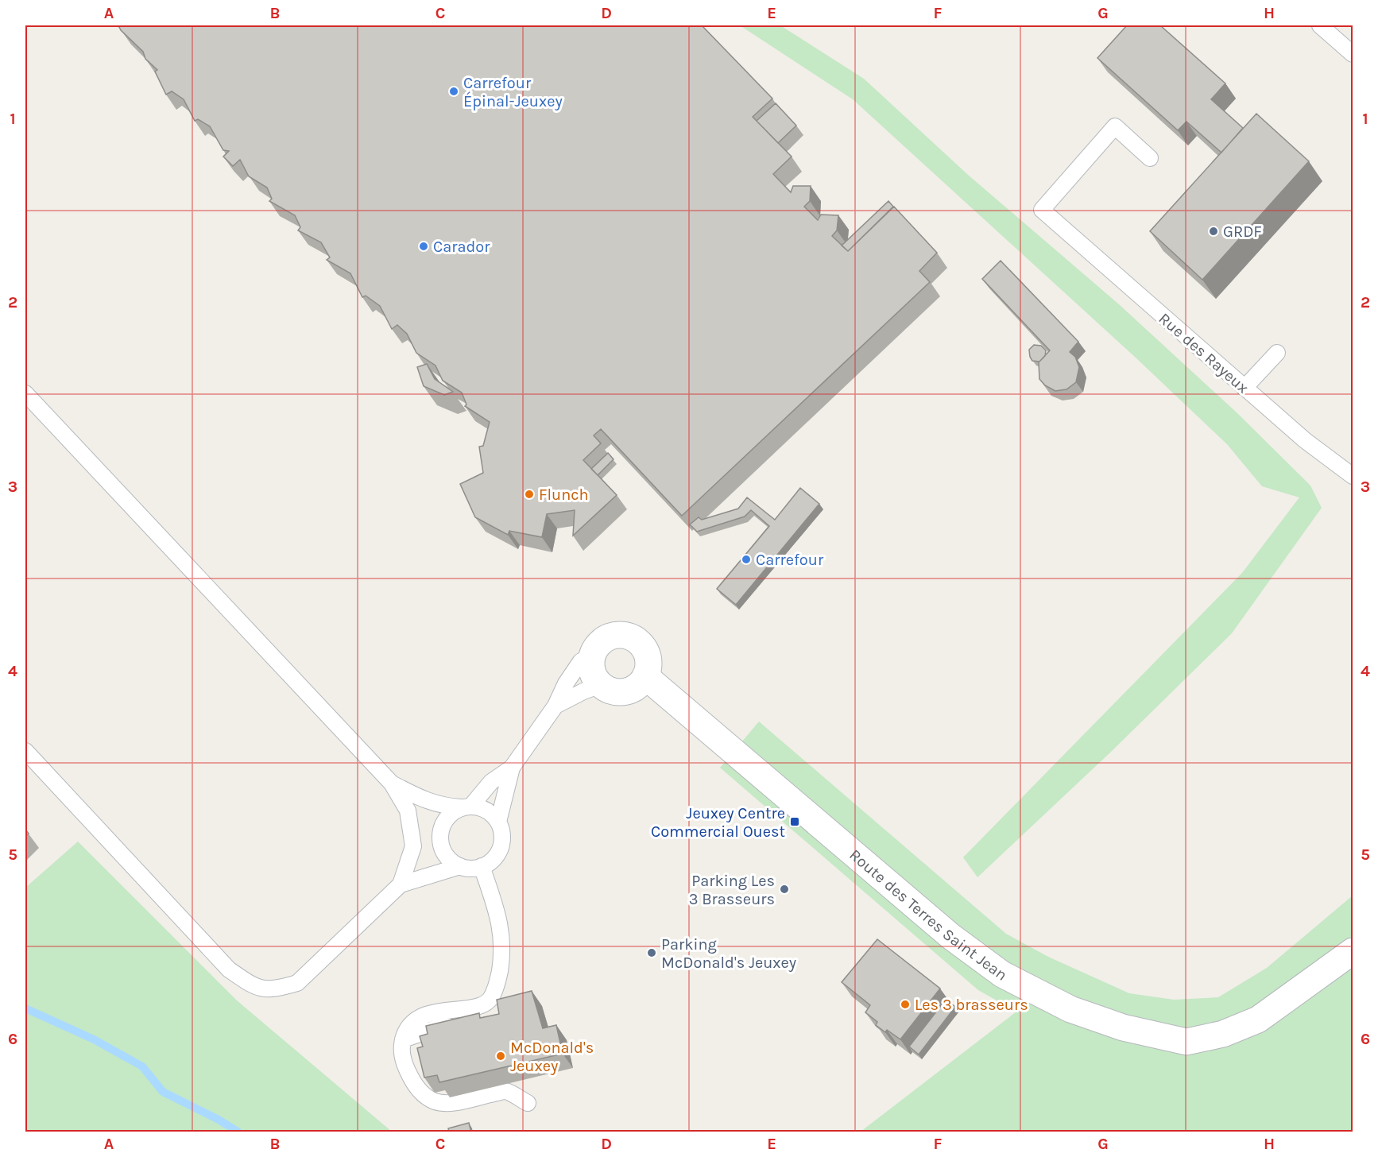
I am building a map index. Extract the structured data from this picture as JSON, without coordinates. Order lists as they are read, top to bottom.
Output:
{
  "streets": {
    "street": ["Route des Terres Saint Jean"],
    "lane": ["Rue des Rayeux"]
  },
  "places": {
    "other": [
      "Carrefour Épinal-Jeuxey",
      "GRDF",
      "Carador",
      "Flunch",
      "Carrefour",
      "Parking Les 3 Brasseurs",
      "Parking McDonald's Jeuxey",
      "Les 3 brasseurs",
      "McDonald's Jeuxey"
    ],
    "transit": ["Jeuxey Centre Commercial Ouest"]
  },
  "grid": {
    "columns": [
      "A",
      "B",
      "C",
      "D",
      "E",
      "F",
      "G",
      "H"
    ],
    "rows": [
      "1",
      "2",
      "3",
      "4",
      "5",
      "6"
    ]
  }
}
